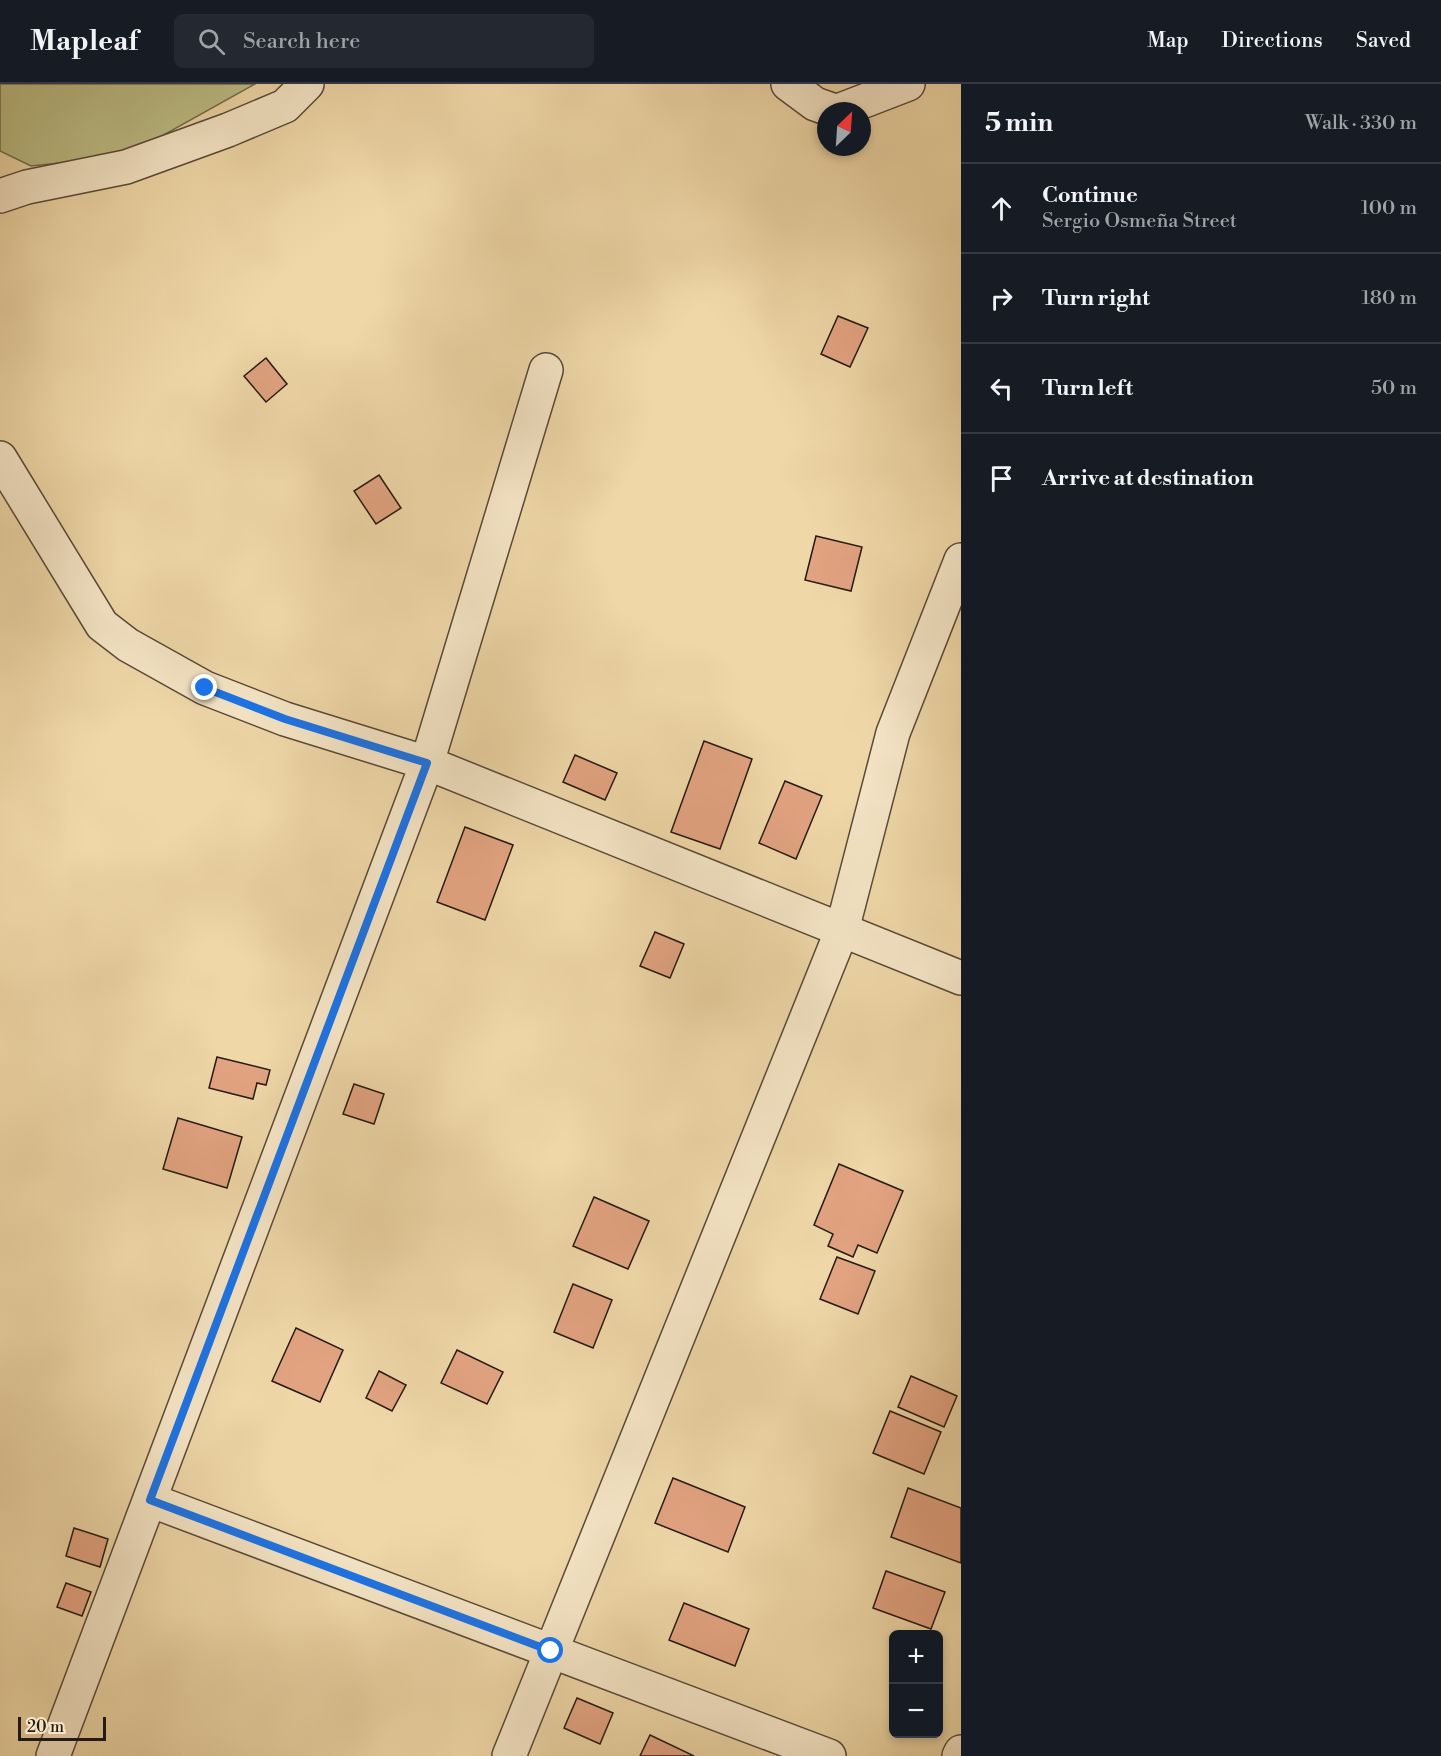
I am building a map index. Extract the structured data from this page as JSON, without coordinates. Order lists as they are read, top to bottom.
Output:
{
  "scale_bar": "20 m",
  "north": "top right",
  "page": {
    "header": "Mapleaf",
    "search": "Search here",
    "nav": ["Map", "Directions", "Saved"],
    "heading": ["5 min", "Walk · 330 m"],
    "list": [
      ["Continue", "Sergio Osmeña Street", "100 m"],
      ["Turn right", "180 m"],
      ["Turn left", "50 m"],
      "Arrive at destination"
    ],
    "map_buttons": ["+", "−"],
    "scale": "20 m"
  }
}
